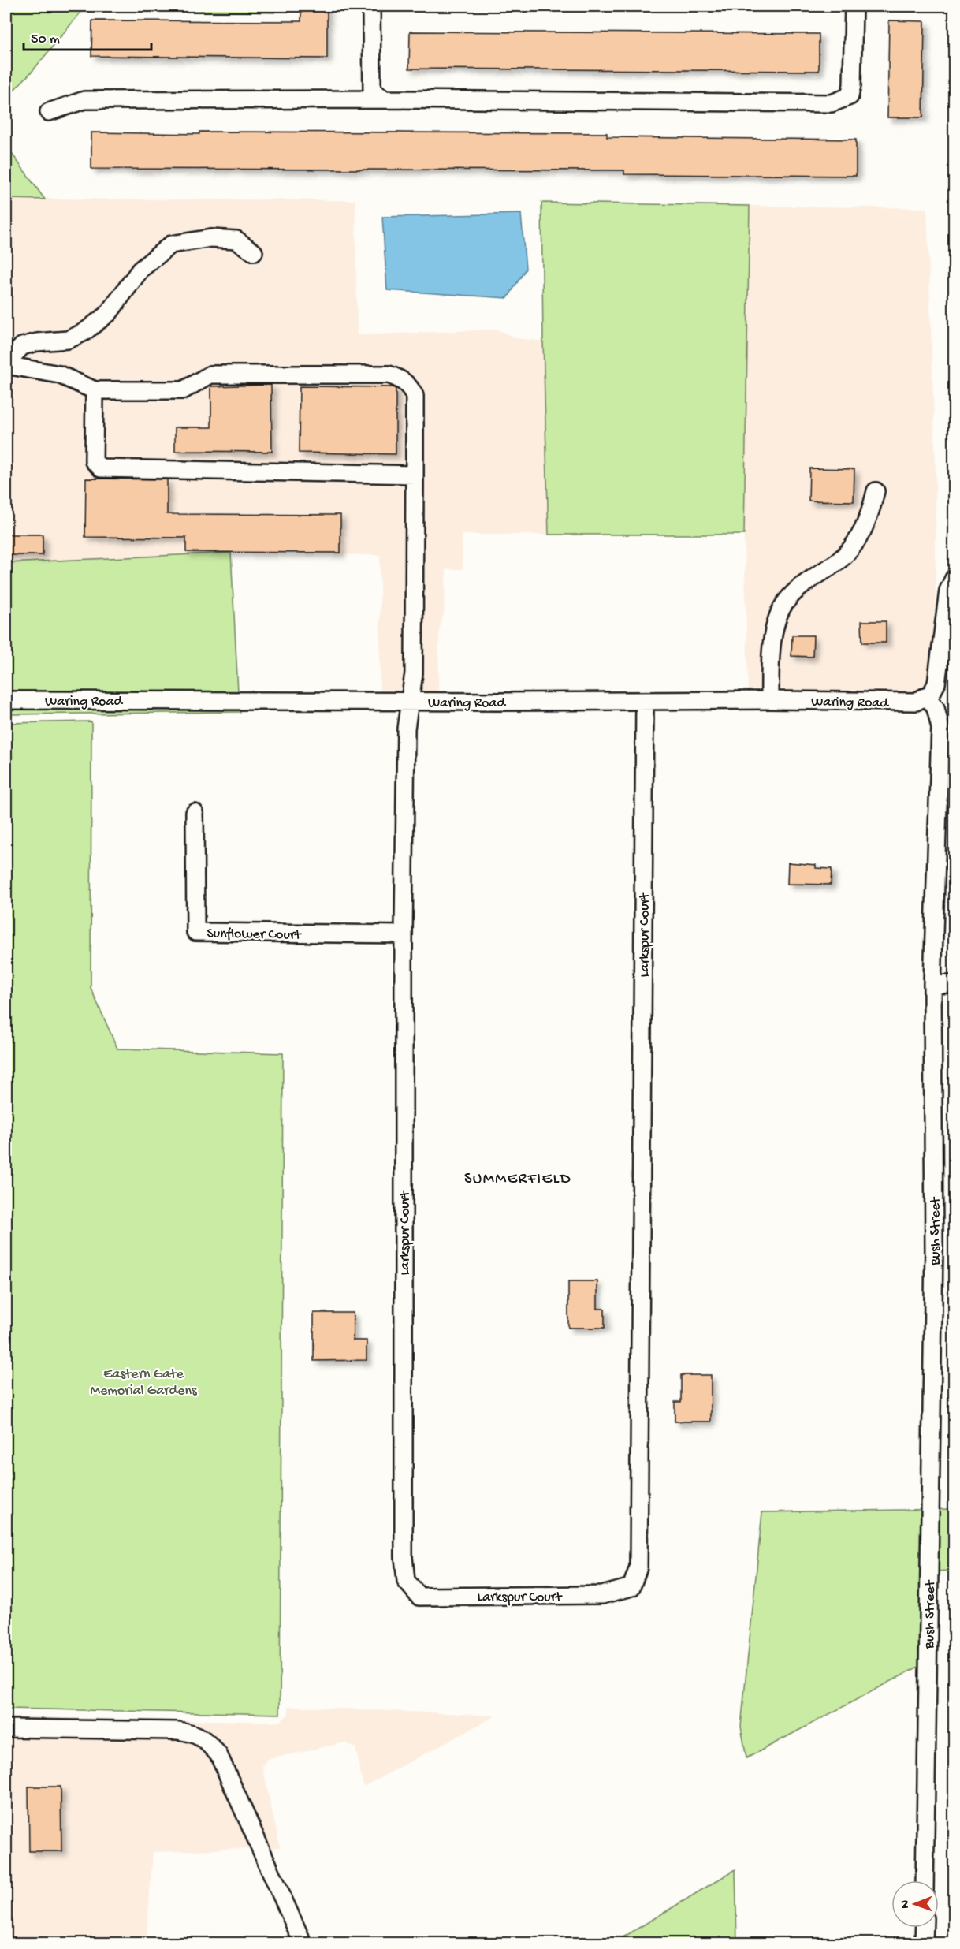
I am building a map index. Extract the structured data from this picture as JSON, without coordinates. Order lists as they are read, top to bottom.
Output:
{
  "streets": {
    "street": [
      "Waring Road",
      "Sunflower Court",
      "Larkspur Court",
      "Bush Street"
    ]
  },
  "crossings": [
    ["Waring Road", "Larkspur Court"],
    ["Waring Road", "Bush Street"],
    ["Sunflower Court", "Larkspur Court"]
  ],
  "districts": ["SUMMERFIELD"],
  "parks": ["Eastern Gate Memorial Gardens"],
  "scale_bar": "50 m",
  "north": "left"
}
